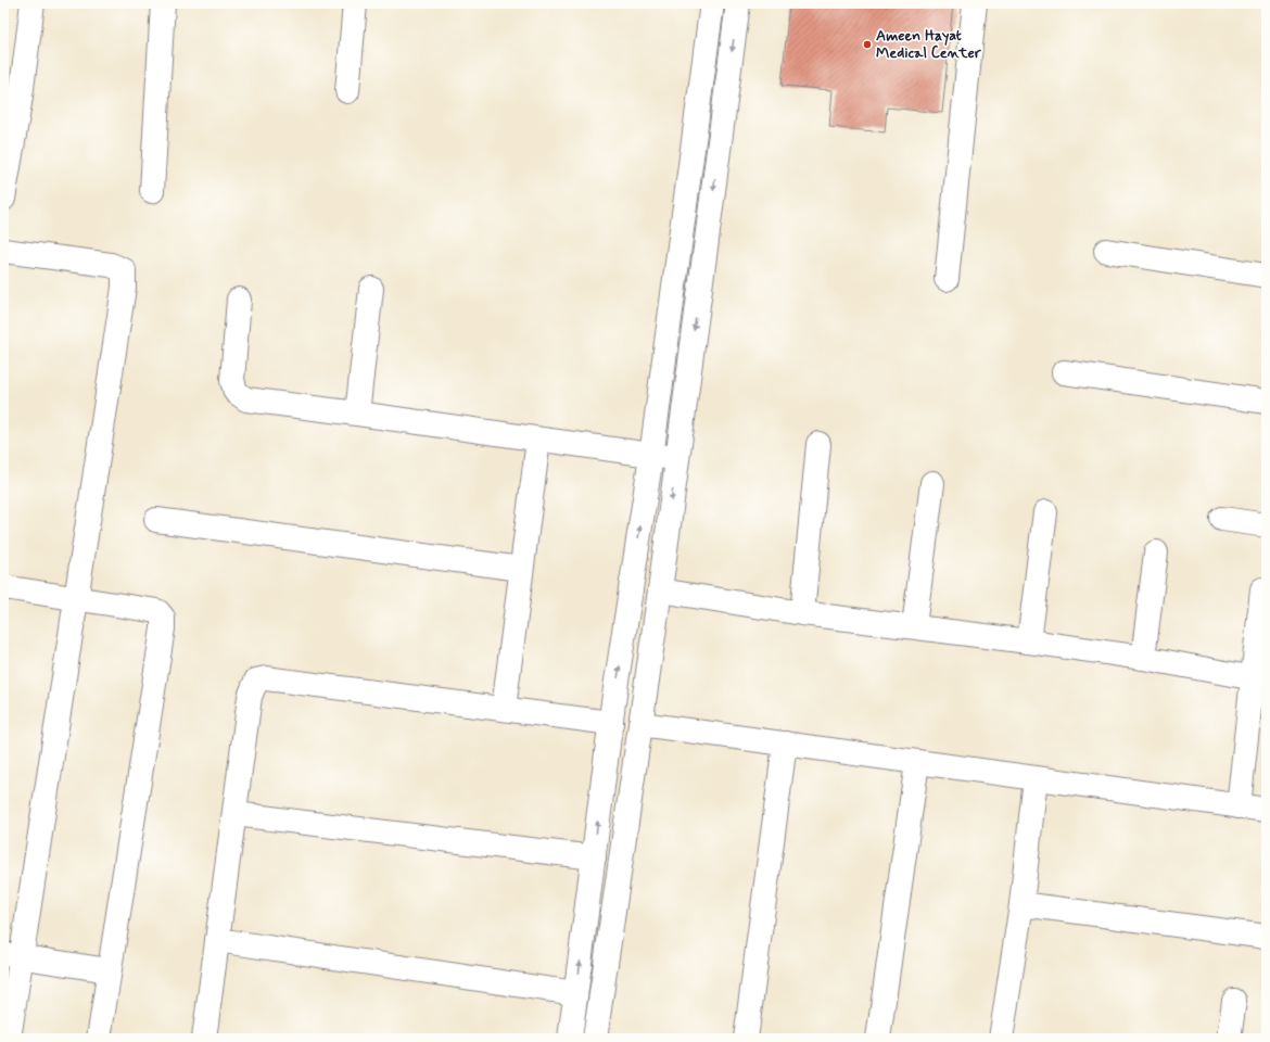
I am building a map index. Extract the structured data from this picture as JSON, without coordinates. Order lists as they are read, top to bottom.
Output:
{
  "places": ["Ameen Hayat Medical Center"]
}
